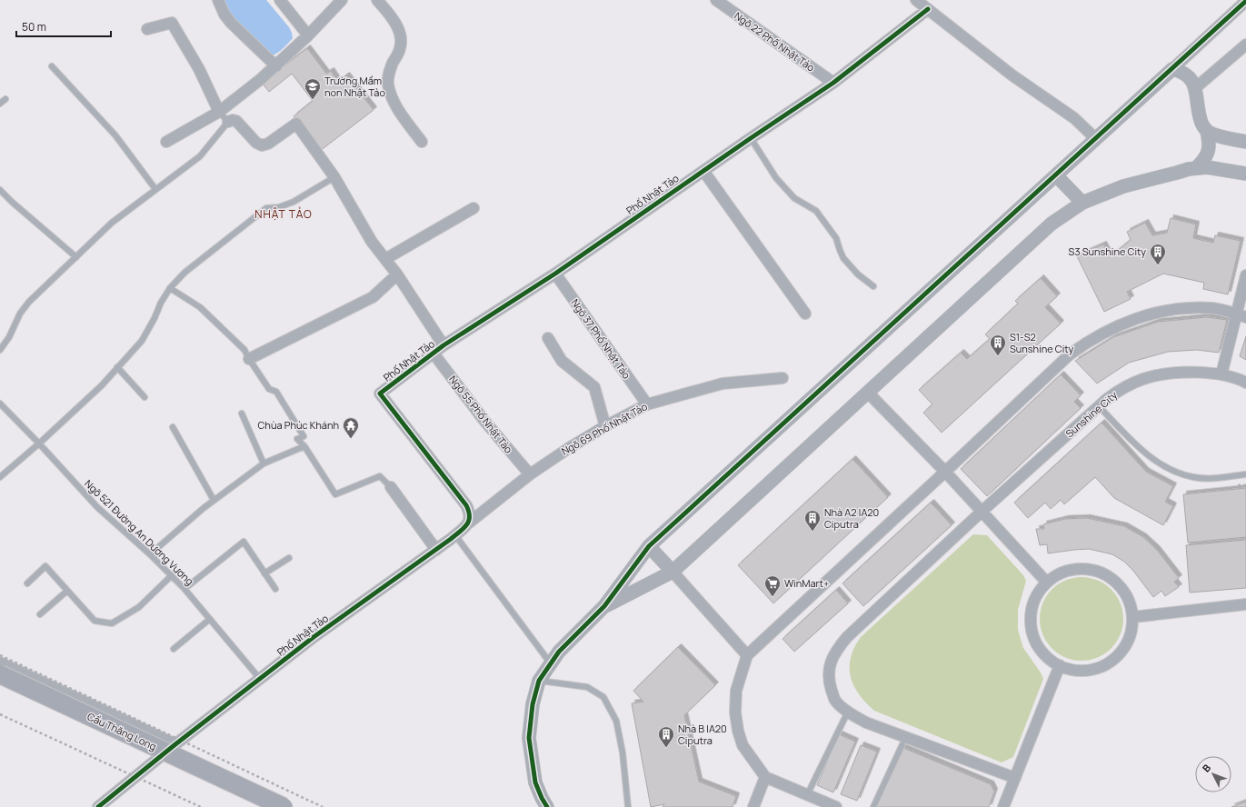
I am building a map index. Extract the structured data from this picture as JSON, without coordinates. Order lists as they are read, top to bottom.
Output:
{
  "streets": {
    "highway": ["Cầu Thăng Long"],
    "street": [
      "Ngõ 22 Phố Nhật Tảo",
      "Phố Nhật Tảo",
      "Ngõ 37 Phố Nhật Tảo",
      "Ngõ 55 Phố Nhật Tảo",
      "Sunshine City",
      "Ngõ 69 Phố Nhật Tảo"
    ],
    "lane": ["Ngõ 521 Đường An Dương Vương"]
  },
  "crossings": [
    ["Ngõ 22 Phố Nhật Tảo", "Phố Nhật Tảo"],
    ["Phố Nhật Tảo", "Ngõ 37 Phố Nhật Tảo"],
    ["Phố Nhật Tảo", "Ngõ 55 Phố Nhật Tảo"],
    ["Phố Nhật Tảo", "Ngõ 69 Phố Nhật Tảo"],
    ["Phố Nhật Tảo", "Ngõ 521 Đường An Dương Vương"],
    ["Ngõ 37 Phố Nhật Tảo", "Ngõ 69 Phố Nhật Tảo"],
    ["Ngõ 55 Phố Nhật Tảo", "Ngõ 69 Phố Nhật Tảo"]
  ],
  "districts": ["NHẬT TẢO"],
  "places": {
    "school or university": ["Trường Mầm non Nhật Tảo"],
    "building": [
      "S3 Sunshine City",
      "S1-S2 Sunshine City",
      "Nhà A2 IA20 Ciputra",
      "Nhà B IA20 Ciputra"
    ],
    "temple": ["Chùa Phúc Khánh"],
    "supermarket": ["WinMart+"]
  },
  "scale_bar": "50 m",
  "north": "top left"
}
